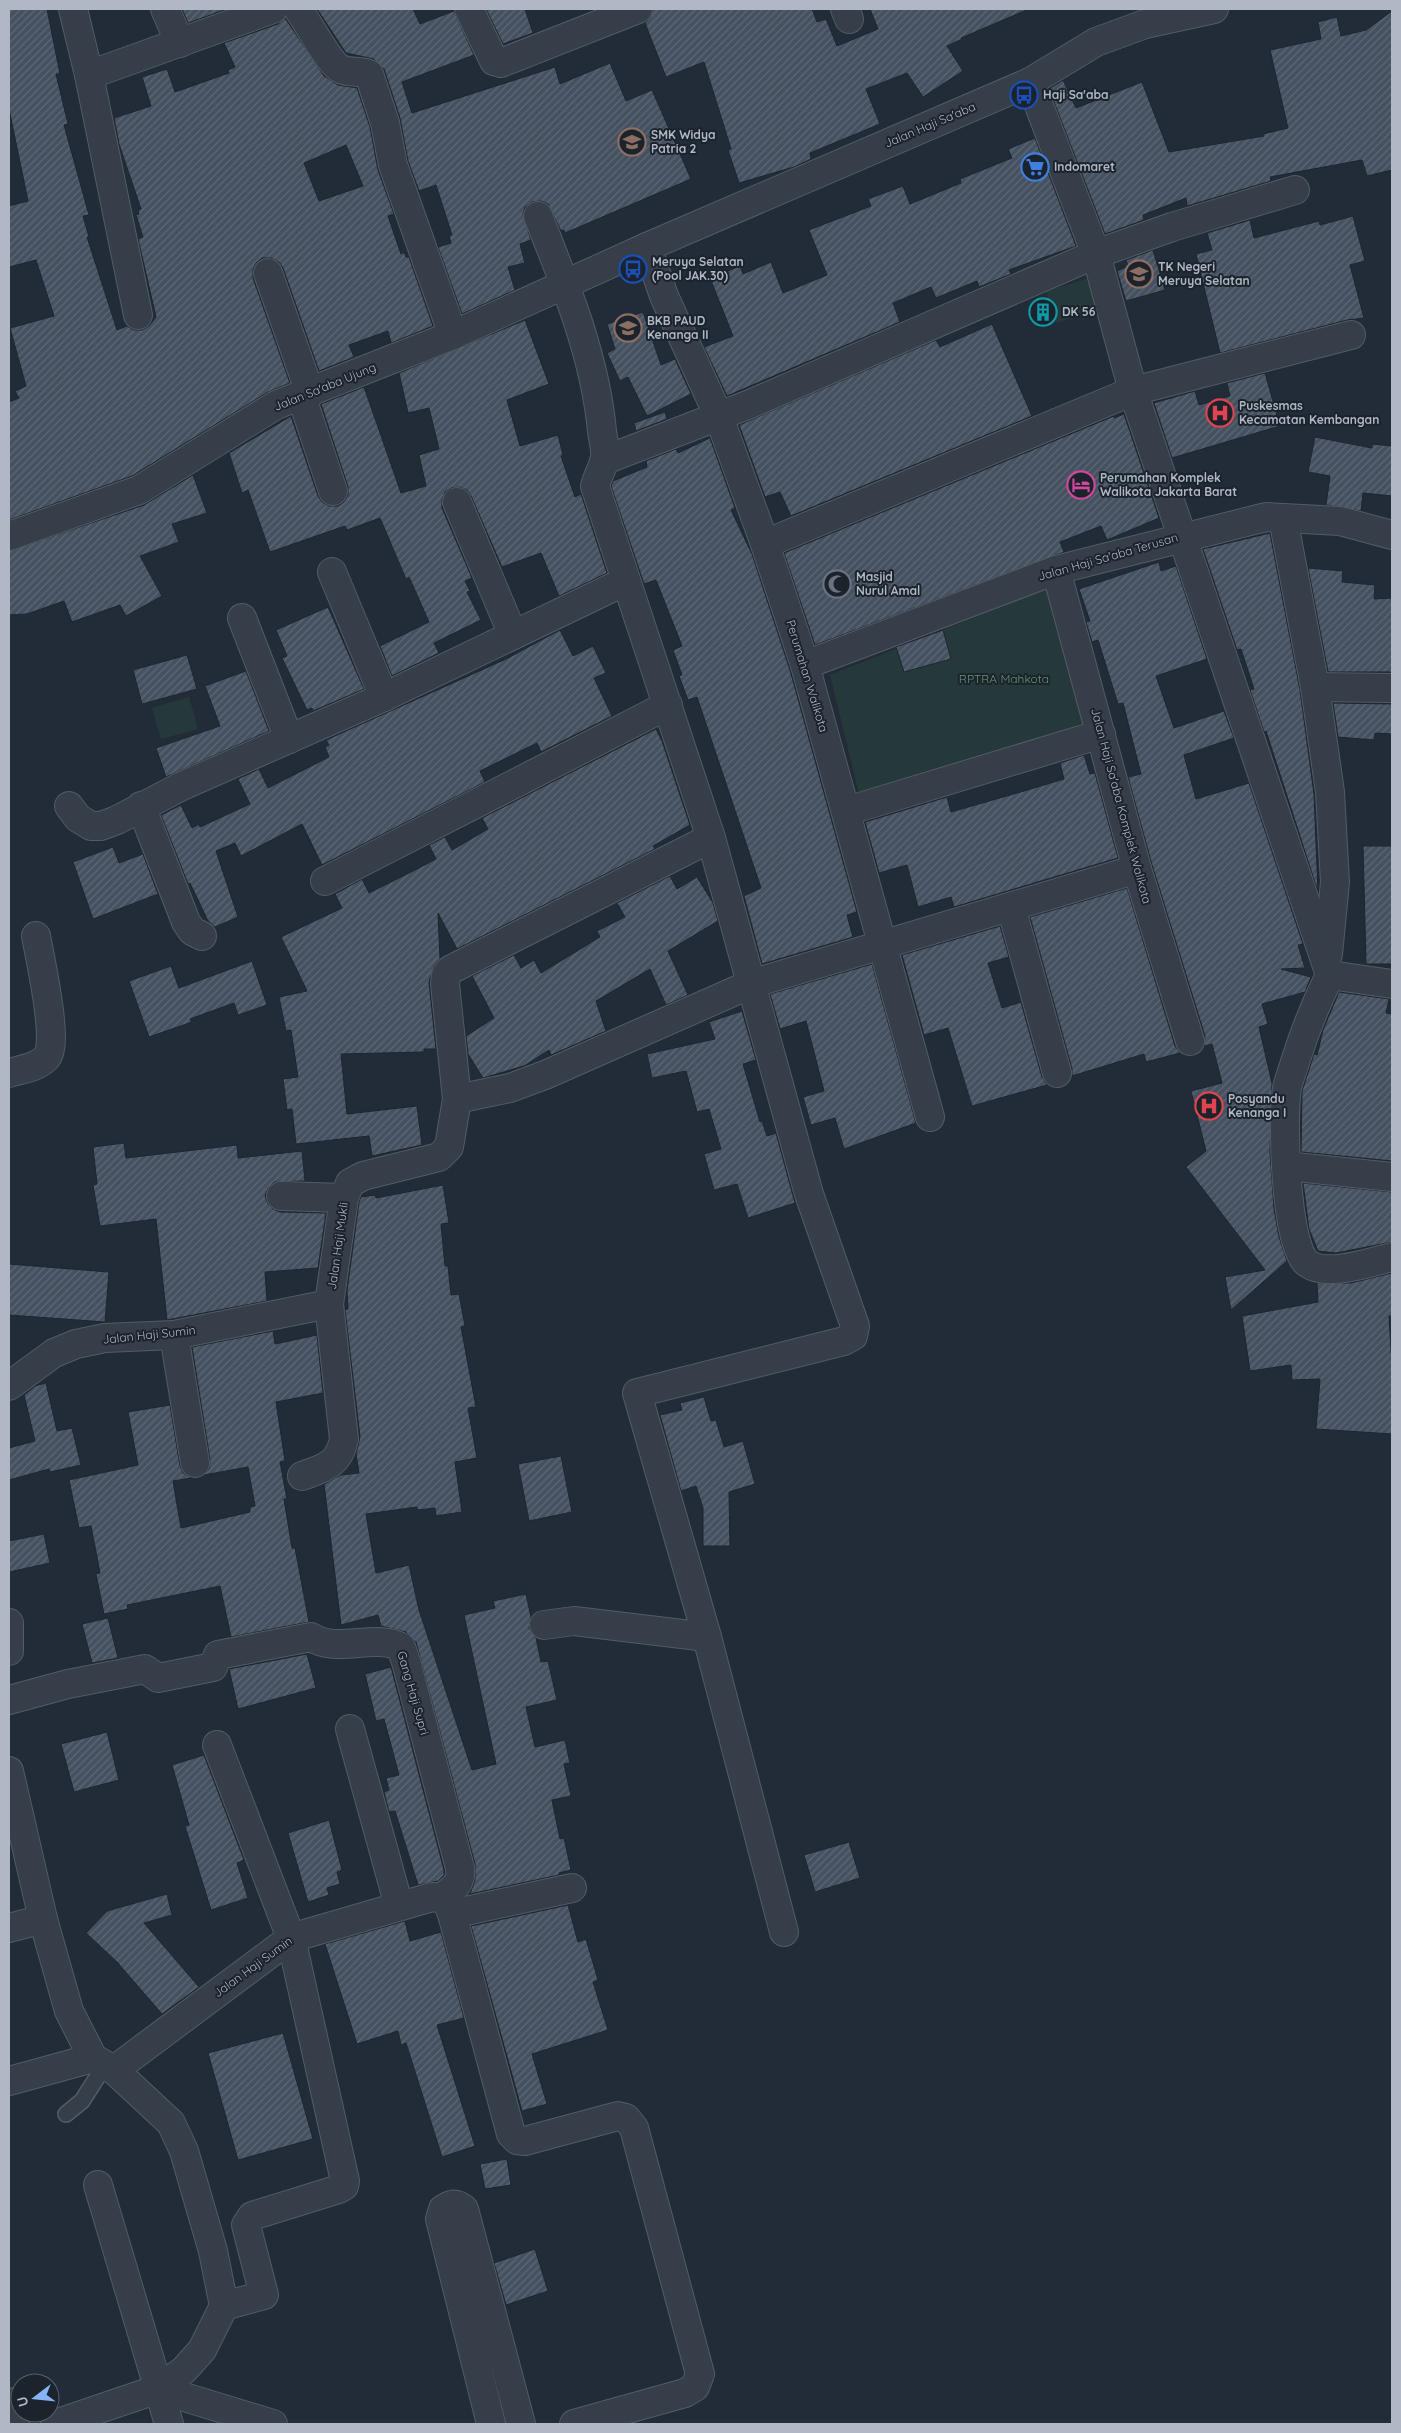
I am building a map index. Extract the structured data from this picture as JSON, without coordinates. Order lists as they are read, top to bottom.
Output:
{
  "streets": {
    "street": [
      "Jalan Haji Sa'aba",
      "Jalan Sa'aba Ujung",
      "Jalan Haji Sa'aba Terusan",
      "Perumahan Walikota",
      "Jalan Haji Sa'aba Komplek Walikota",
      "Jalan Haji Mukli",
      "Jalan Haji Sumin",
      "Gang Haji Supri"
    ]
  },
  "crossings": [
    ["Jalan Haji Sa'aba", "Jalan Sa'aba Ujung"],
    ["Jalan Haji Sa'aba", "Perumahan Walikota"],
    ["Jalan Sa'aba Ujung", "Perumahan Walikota"],
    ["Jalan Haji Sa'aba Terusan", "Perumahan Walikota"],
    ["Jalan Haji Sa'aba Terusan", "Jalan Haji Sa'aba Komplek Walikota"],
    ["Jalan Haji Mukli", "Jalan Haji Sumin"],
    ["Jalan Haji Sumin", "Gang Haji Supri"]
  ],
  "parks": ["RPTRA Mahkota"],
  "places": {
    "bus stop": ["Haji Sa'aba", "Meruya Selatan (Pool JAK.30)"],
    "school or university": ["SMK Widya Patria 2", "TK Negeri Meruya Selatan", "BKB PAUD Kenanga II"],
    "supermarket": ["Indomaret"],
    "building": ["DK 56"],
    "hospital": ["Puskesmas Kecamatan Kembangan", "Posyandu Kenanga I"],
    "hotel": ["Perumahan Komplek Walikota Jakarta Barat"],
    "mosque": ["Masjid Nurul Amal"]
  },
  "north": "left"
}
